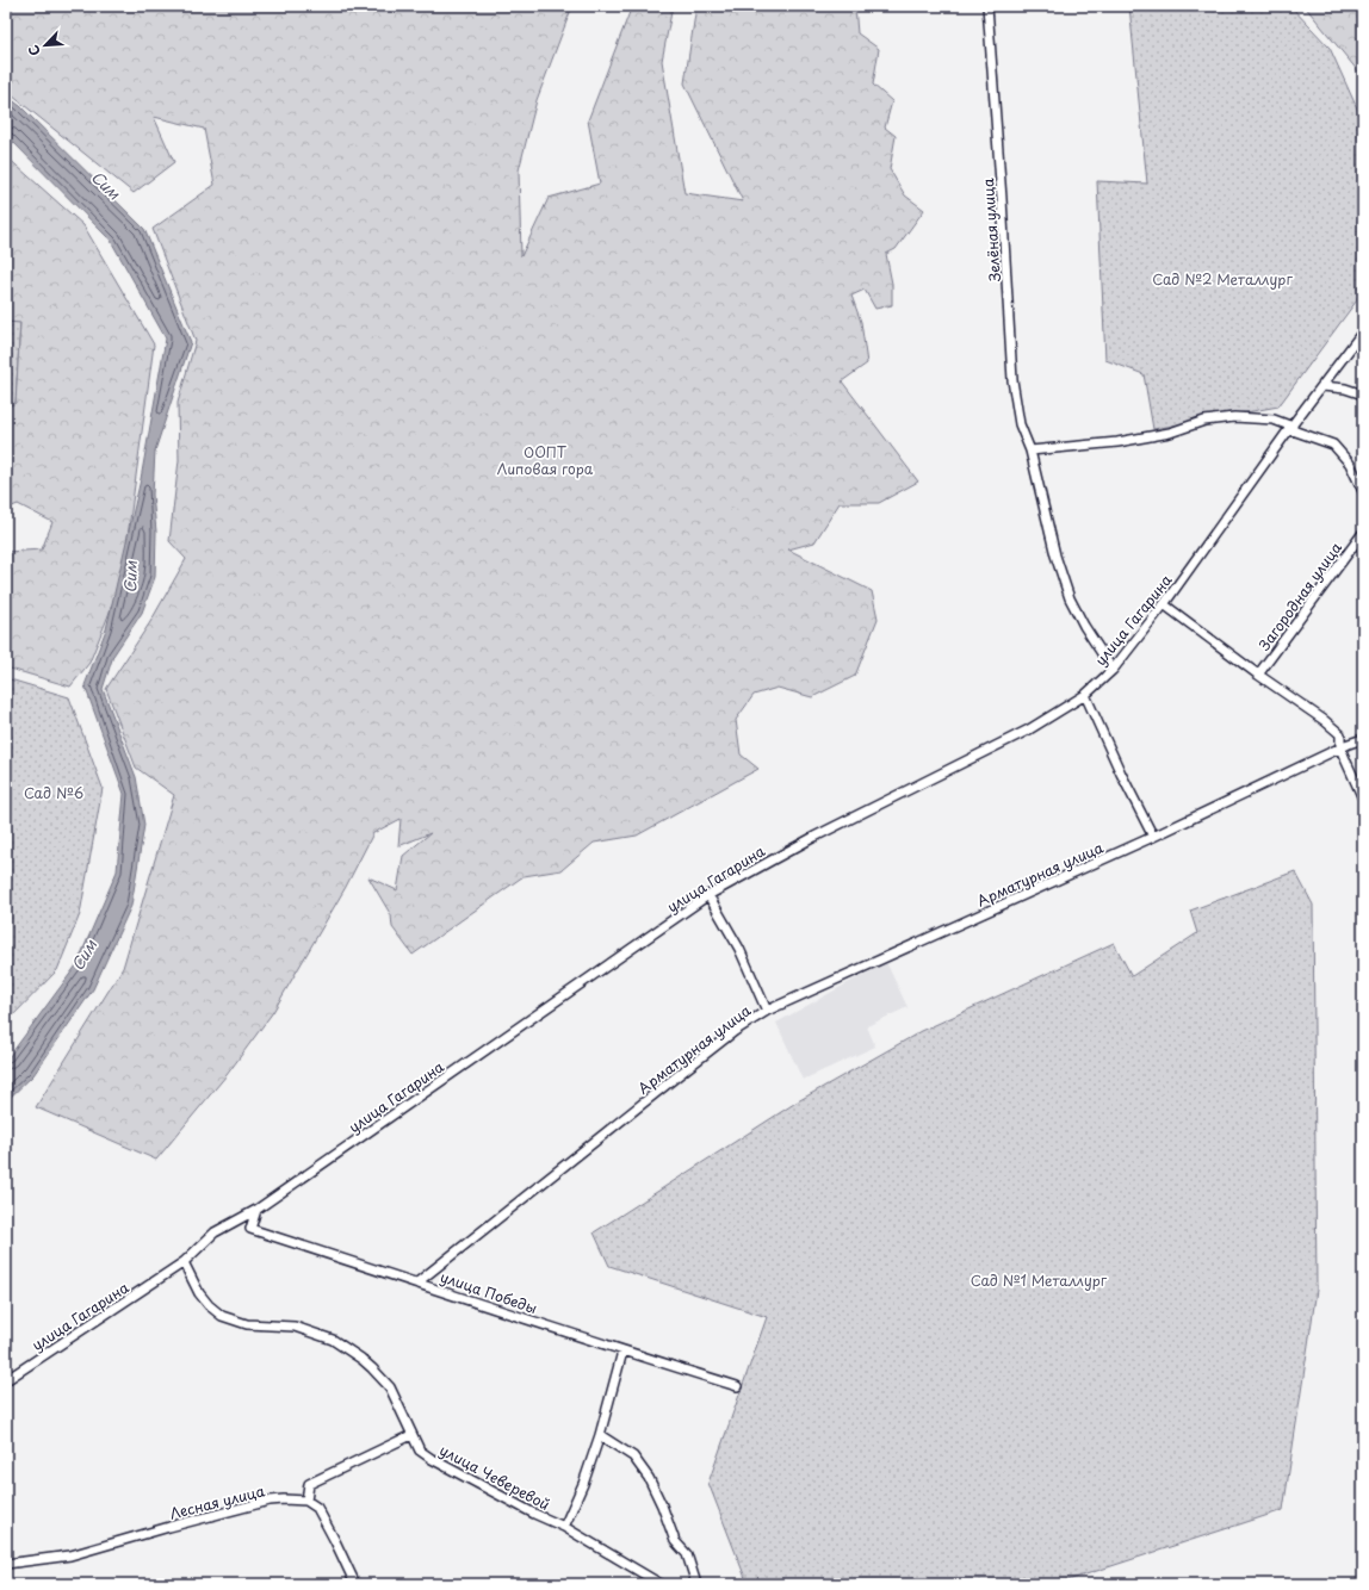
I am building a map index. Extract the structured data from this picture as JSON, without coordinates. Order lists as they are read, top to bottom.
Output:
{
  "streets": {
    "street": [
      "Зелёная улица",
      "Загородная улица",
      "улица Гагарина",
      "Арматурная улица",
      "улица Победы",
      "улица Чеверевой",
      "Лесная улица"
    ]
  },
  "crossings": [
    ["Зелёная улица", "улица Гагарина"],
    ["улица Гагарина", "улица Победы"],
    ["улица Гагарина", "улица Чеверевой"],
    ["Арматурная улица", "улица Победы"]
  ],
  "water": ["Сим"],
  "parks": [
    "Сад №2 Металлург",
    "ООПТ Липовая гора",
    "Сад №6",
    "Сад №1 Металлург"
  ],
  "north": "bottom left"
}
